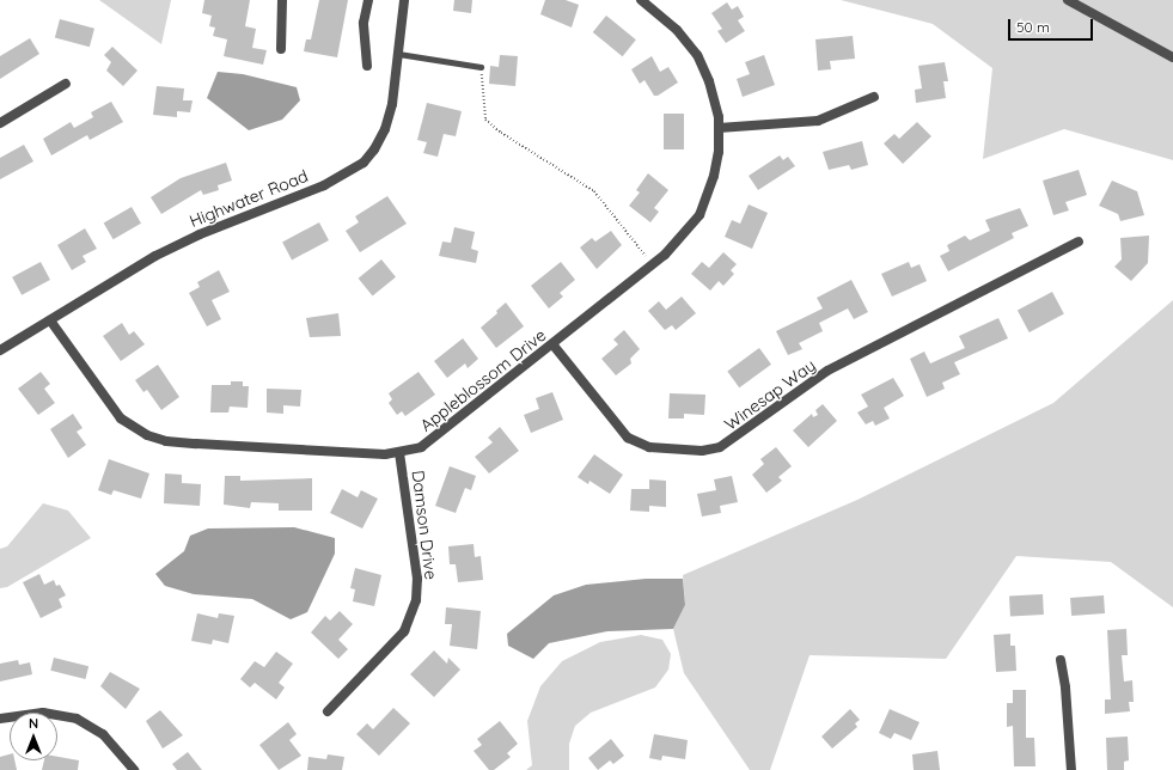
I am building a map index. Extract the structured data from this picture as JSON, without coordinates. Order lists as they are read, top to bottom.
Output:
{
  "streets": {
    "street": [
      "Highwater Road",
      "Appleblossom Drive",
      "Winesap Way",
      "Damson Drive"
    ]
  },
  "crossings": [
    ["Highwater Road", "Appleblossom Drive"],
    ["Appleblossom Drive", "Winesap Way"],
    ["Appleblossom Drive", "Damson Drive"]
  ],
  "scale_bar": "50 m",
  "north": "top"
}
